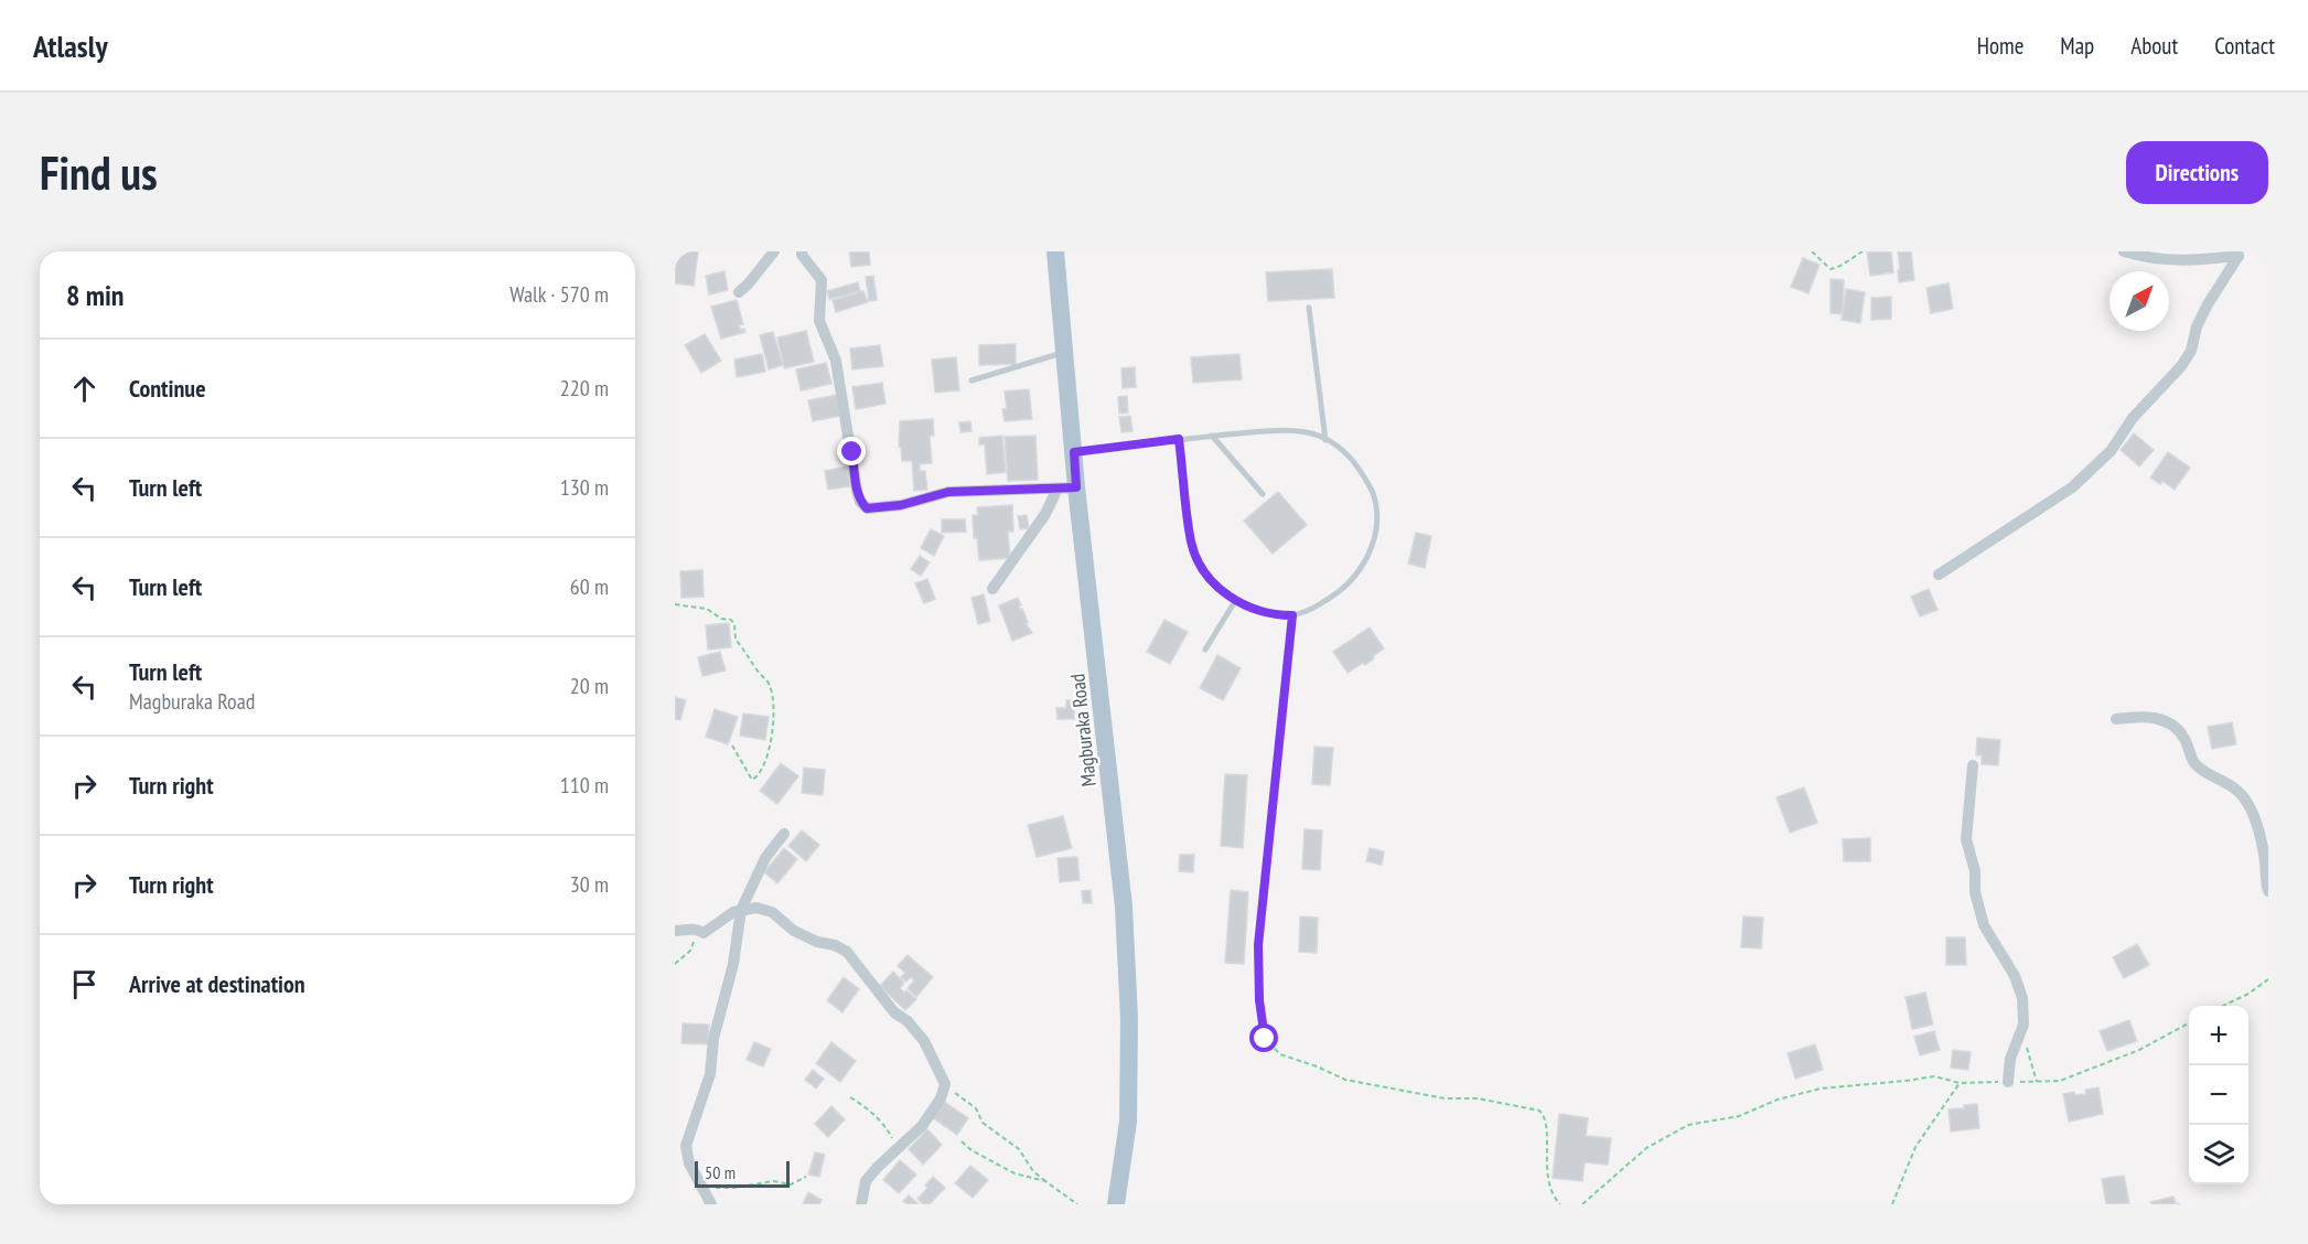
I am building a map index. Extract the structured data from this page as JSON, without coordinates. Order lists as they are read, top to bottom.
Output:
{
  "streets": {
    "main road": ["Magburaka Road"]
  },
  "scale_bar": "50 m",
  "north": "top right",
  "page": {
    "header": "Atlasly",
    "nav": [
      "Home",
      "Map",
      "About",
      "Contact"
    ],
    "buttons": "Directions",
    "title": "Find us",
    "heading": ["8 min", "Walk · 570 m"],
    "list": [
      ["Continue", "220 m"],
      ["Turn left", "130 m"],
      ["Turn left", "60 m"],
      ["Turn left", "Magburaka Road", "20 m"],
      ["Turn right", "110 m"],
      ["Turn right", "30 m"],
      "Arrive at destination"
    ],
    "map_buttons": ["+", "−"],
    "scale": "50 m"
  }
}
